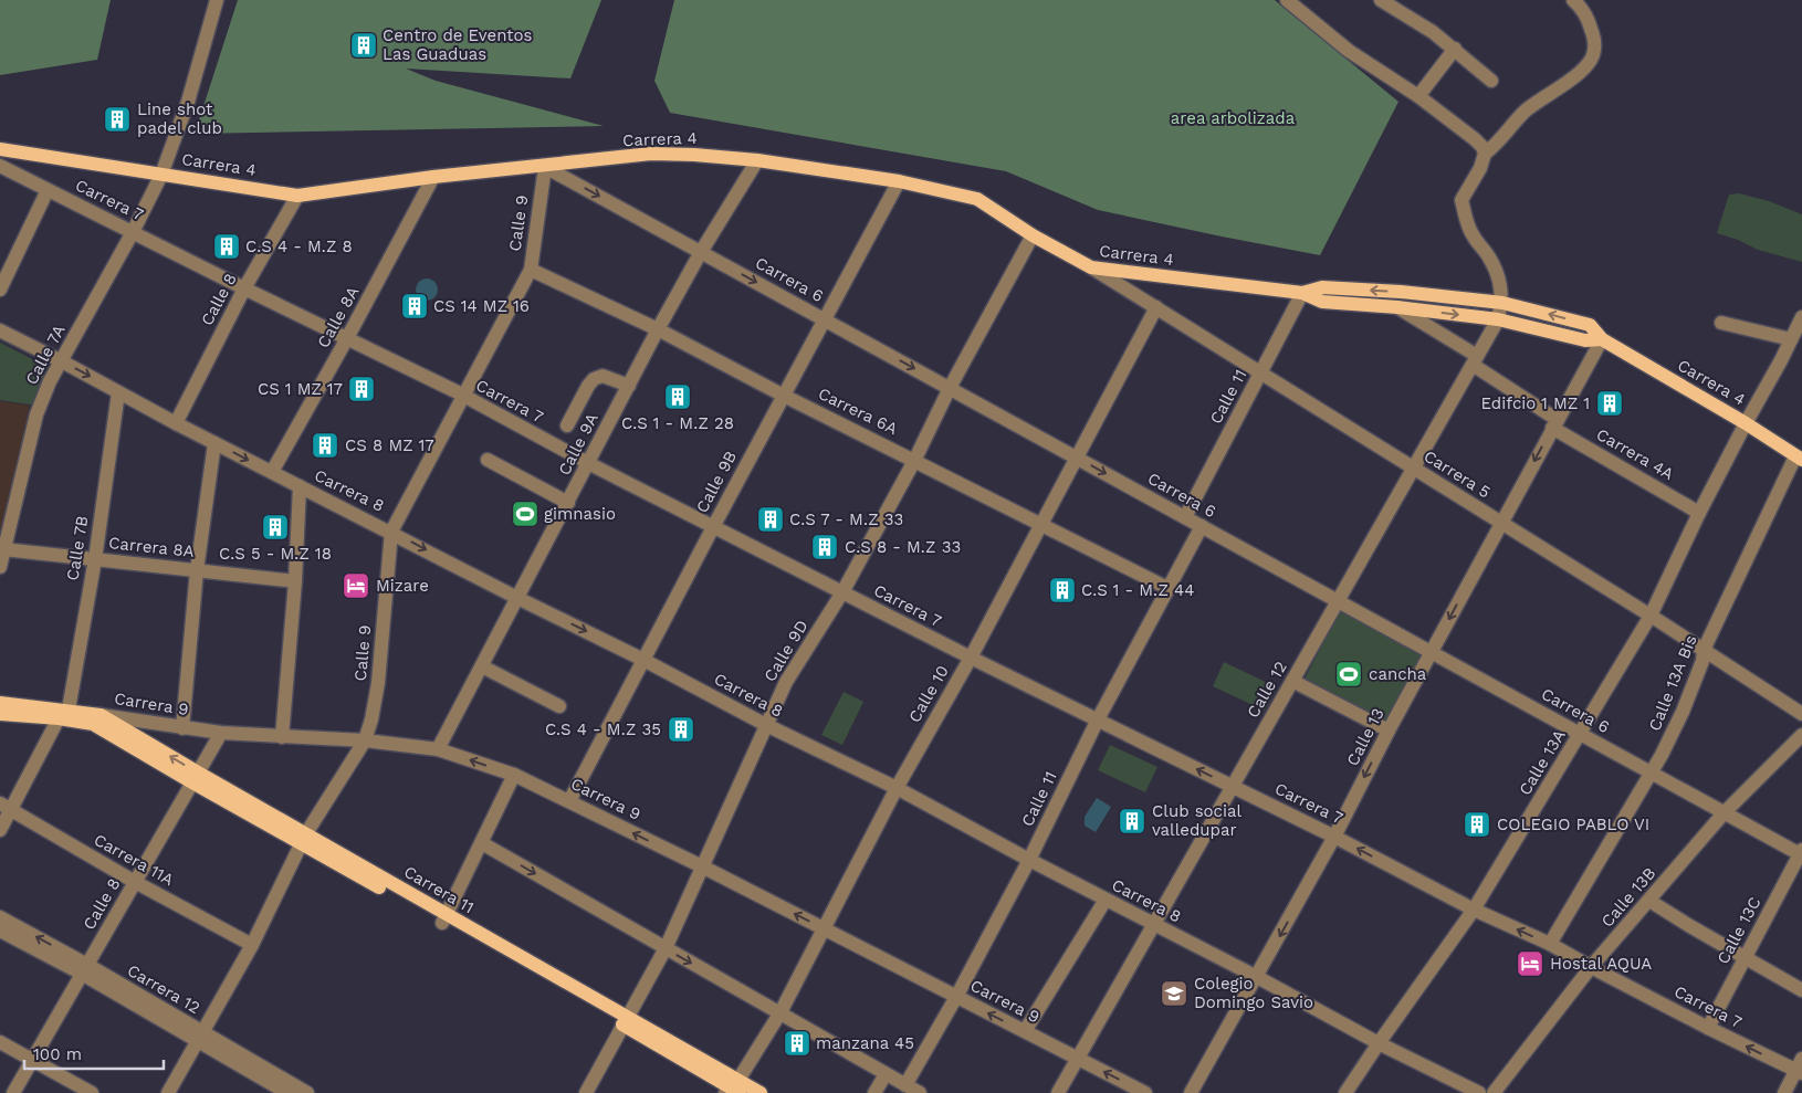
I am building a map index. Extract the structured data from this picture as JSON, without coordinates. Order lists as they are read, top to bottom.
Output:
{
  "streets": {
    "main road": ["Carrera 4", "Carrera 9", "Carrera 11"],
    "street": [
      "Carrera 7",
      "Calle 9",
      "Carrera 6",
      "Calle 8",
      "Calle 8A",
      "Calle 7A",
      "Calle 11",
      "Carrera 6A",
      "Calle 9A",
      "Carrera 4A",
      "Carrera 5",
      "Calle 9B",
      "Carrera 8",
      "Carrera 8A",
      "Calle 7B",
      "Calle 9D",
      "Calle 13A Bis",
      "Calle 12",
      "Calle 10",
      "Calle 13",
      "Calle 13A",
      "Carrera 11A",
      "Calle 13B",
      "Calle 13C",
      "Carrera 12"
    ]
  },
  "crossings": [
    ["Carrera 4", "Calle 9"],
    ["Carrera 4", "Carrera 6"],
    ["Carrera 4", "Calle 8"],
    ["Carrera 4", "Calle 8A"],
    ["Carrera 4", "Calle 7A"],
    ["Carrera 4", "Calle 11"],
    ["Carrera 4", "Calle 9A"],
    ["Carrera 4", "Carrera 4A"],
    ["Carrera 4", "Carrera 5"],
    ["Carrera 4", "Calle 9B"],
    ["Carrera 4", "Calle 9D"],
    ["Carrera 4", "Calle 13A Bis"],
    ["Carrera 4", "Calle 12"],
    ["Carrera 4", "Calle 13"],
    ["Carrera 4", "Calle 13A"],
    ["Carrera 7", "Calle 9"],
    ["Carrera 7", "Calle 8"],
    ["Carrera 7", "Calle 8A"],
    ["Carrera 7", "Calle 7A"],
    ["Carrera 7", "Calle 11"],
    ["Carrera 7", "Calle 9A"],
    ["Carrera 7", "Calle 9B"],
    ["Carrera 7", "Calle 9D"],
    ["Carrera 7", "Calle 13A Bis"],
    ["Carrera 7", "Calle 12"],
    ["Carrera 7", "Calle 10"],
    ["Carrera 7", "Calle 13"],
    ["Carrera 7", "Calle 13A"],
    ["Carrera 7", "Calle 13B"],
    ["Carrera 7", "Calle 13C"],
    ["Calle 9", "Carrera 6"],
    ["Calle 9", "Carrera 6A"],
    ["Calle 9", "Carrera 8"],
    ["Calle 9", "Carrera 9"],
    ["Calle 9", "Carrera 11A"],
    ["Calle 9", "Carrera 11"],
    ["Calle 9", "Carrera 12"],
    ["Carrera 6", "Calle 11"],
    ["Carrera 6", "Calle 9A"],
    ["Carrera 6", "Calle 9B"],
    ["Carrera 6", "Calle 9D"],
    ["Carrera 6", "Calle 13A Bis"],
    ["Carrera 6", "Calle 12"],
    ["Carrera 6", "Calle 10"],
    ["Carrera 6", "Calle 13"],
    ["Carrera 6", "Calle 13A"],
    ["Carrera 6", "Calle 13B"],
    ["Carrera 6", "Calle 13C"],
    ["Calle 8", "Carrera 8"],
    ["Calle 8", "Carrera 9"],
    ["Calle 8", "Carrera 11A"],
    ["Calle 8", "Carrera 11"],
    ["Calle 8", "Carrera 12"],
    ["Calle 8A", "Carrera 8"],
    ["Calle 7A", "Carrera 8"],
    ["Calle 7A", "Carrera 8A"],
    ["Calle 11", "Carrera 6A"],
    ["Calle 11", "Carrera 5"],
    ["Calle 11", "Carrera 8"],
    ["Calle 11", "Carrera 9"],
    ["Carrera 6A", "Calle 9A"],
    ["Carrera 6A", "Calle 9B"],
    ["Carrera 6A", "Calle 9D"],
    ["Carrera 6A", "Calle 10"],
    ["Calle 9A", "Carrera 8"],
    ["Calle 9A", "Carrera 9"],
    ["Carrera 4A", "Calle 12"],
    ["Carrera 4A", "Calle 13"],
    ["Carrera 4A", "Calle 13A"],
    ["Carrera 5", "Calle 13A Bis"],
    ["Carrera 5", "Calle 12"],
    ["Carrera 5", "Calle 10"],
    ["Carrera 5", "Calle 13"],
    ["Carrera 5", "Calle 13A"],
    ["Calle 9B", "Carrera 8"],
    ["Calle 9B", "Carrera 9"],
    ["Carrera 8", "Calle 7B"],
    ["Carrera 8", "Calle 9D"],
    ["Carrera 8", "Calle 12"],
    ["Carrera 8", "Calle 10"],
    ["Carrera 8", "Calle 13"],
    ["Carrera 8", "Calle 13A"],
    ["Carrera 8A", "Calle 7B"],
    ["Calle 7B", "Carrera 9"],
    ["Calle 7B", "Carrera 11A"],
    ["Calle 9D", "Carrera 9"],
    ["Calle 9D", "Carrera 11"],
    ["Calle 12", "Carrera 9"],
    ["Calle 10", "Carrera 9"],
    ["Calle 10", "Carrera 11"],
    ["Carrera 9", "Carrera 11"]
  ],
  "one_way": ["Carrera 6", "Calle 13"],
  "parks": ["area arbolizada"],
  "places": {
    "building": [
      "Centro de Eventos Las Guaduas",
      "Line shot padel club",
      "C.S 4 - M.Z 8",
      "CS 14 MZ 16",
      "CS 1 MZ 17",
      "C.S 1 - M.Z 28",
      "Edifcio 1 MZ 1",
      "CS 8 MZ 17",
      "C.S 7 - M.Z 33",
      "C.S 5 - M.Z 18",
      "C.S 8 - M.Z 33",
      "C.S 1 - M.Z 44",
      "C.S 4 - M.Z 35",
      "Club social valledupar",
      "COLEGIO PABLO VI",
      "manzana 45"
    ],
    "sports": ["gimnasio", "cancha"],
    "hotel": ["Mizare", "Hostal AQUA"],
    "school or university": ["Colegio Domingo Savio"]
  },
  "scale_bar": "100 m"
}
